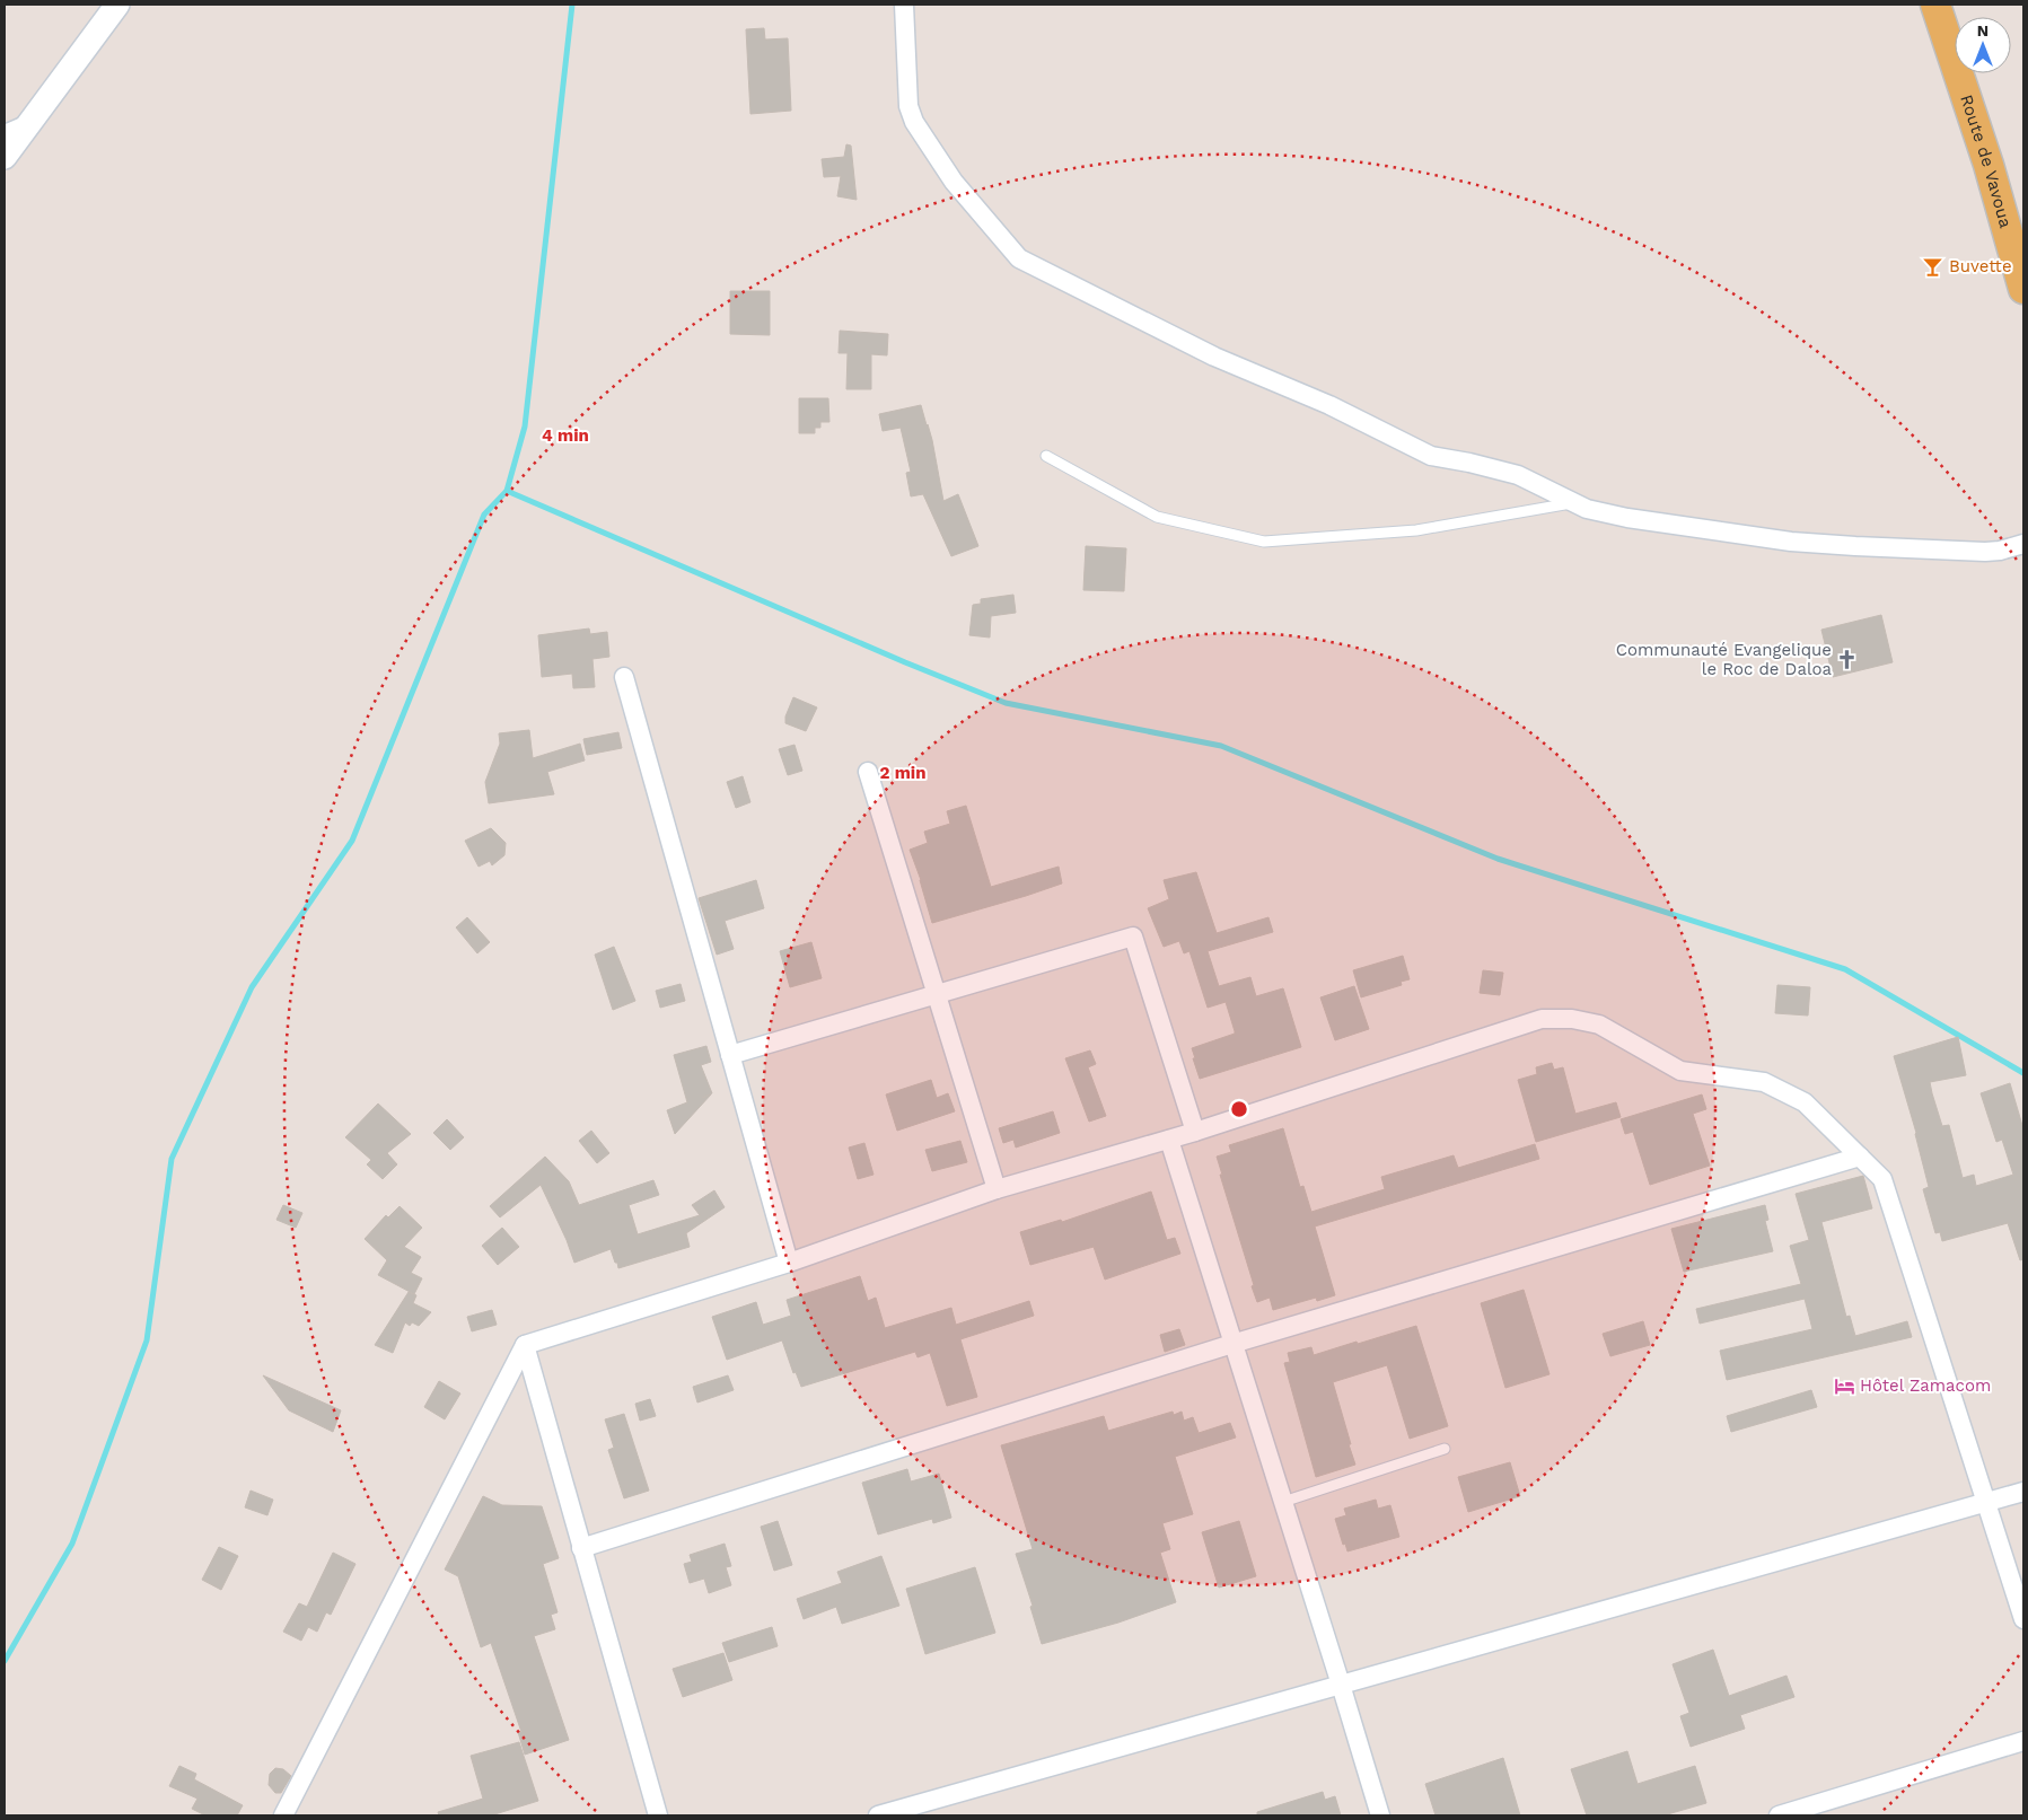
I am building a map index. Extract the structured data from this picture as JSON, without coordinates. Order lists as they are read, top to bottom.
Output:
{
  "streets": {
    "main road": ["Route de Vavoua"]
  },
  "places": {
    "bar": ["Buvette"],
    "church": ["Communauté Evangelique le Roc de Daloa"],
    "hotel": ["Hôtel Zamacom"]
  },
  "north": "top",
  "rings": ["4 min", "2 min"]
}
